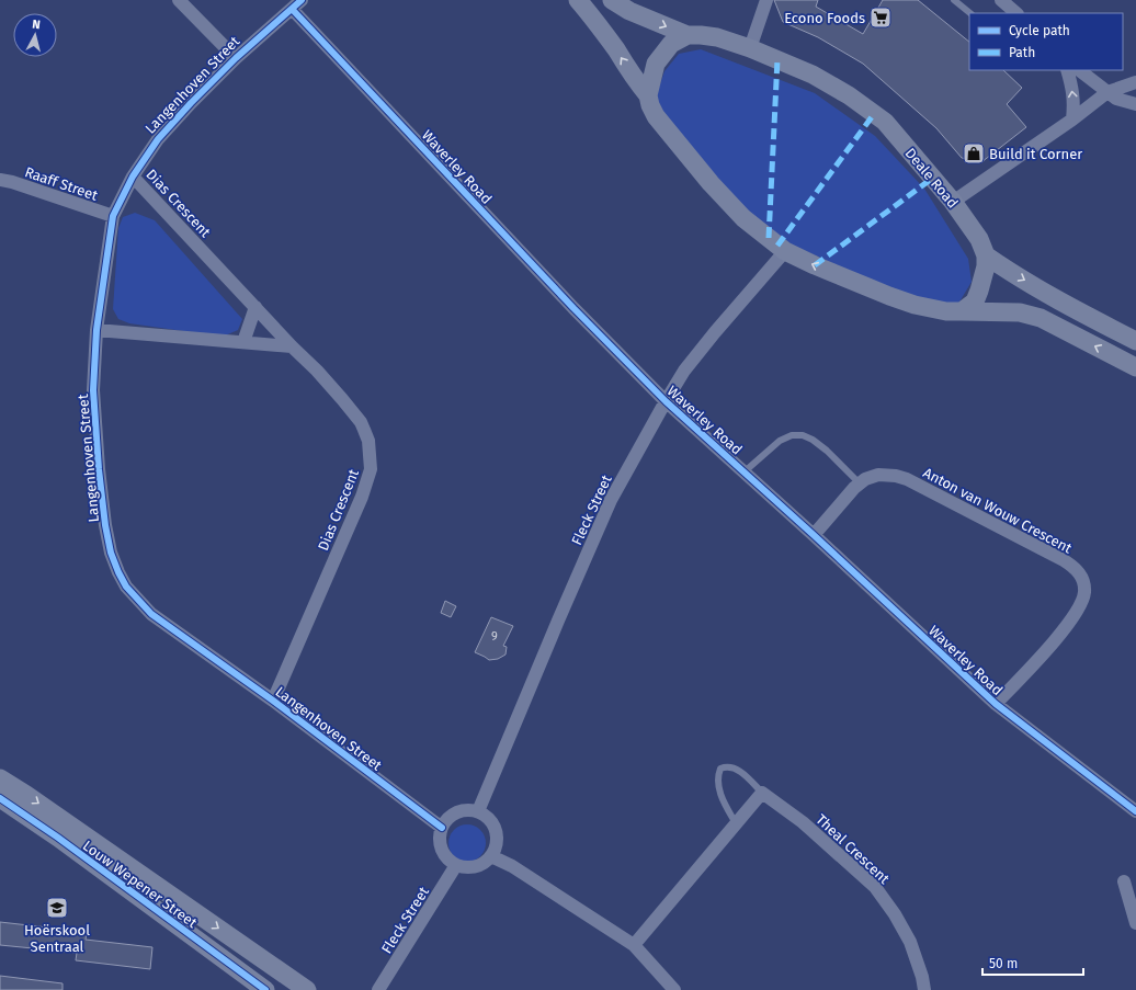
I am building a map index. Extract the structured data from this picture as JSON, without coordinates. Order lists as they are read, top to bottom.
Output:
{
  "streets": {
    "street": [
      "Langenhoven Street",
      "Waverley Road",
      "Deale Road",
      "Raaff Street",
      "Dias Crescent",
      "Fleck Street",
      "Anton van Wouw Crescent",
      "Theal Crescent",
      "Louw Wepener Street"
    ]
  },
  "crossings": [
    ["Langenhoven Street", "Waverley Road"],
    ["Langenhoven Street", "Raaff Street"],
    ["Langenhoven Street", "Dias Crescent"],
    ["Langenhoven Street", "Fleck Street"],
    ["Waverley Road", "Fleck Street"],
    ["Waverley Road", "Anton van Wouw Crescent"]
  ],
  "places": {
    "supermarket": ["Econo Foods"],
    "shop": ["Build it Corner"],
    "school or university": ["Hoërskool Sentraal"]
  },
  "house_numbers": ["9"],
  "legend": ["Cycle path", "Path"],
  "scale_bar": "50 m",
  "north": "top"
}
